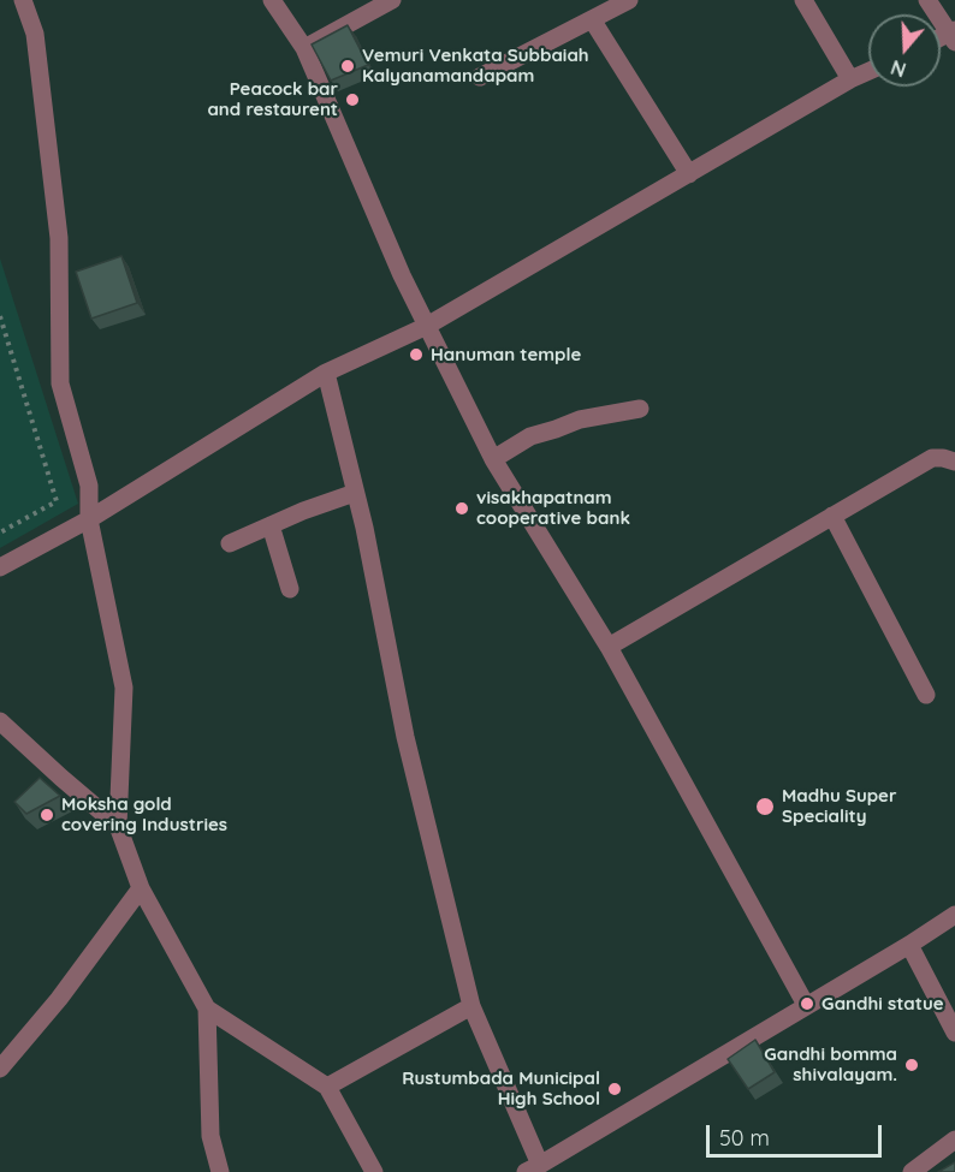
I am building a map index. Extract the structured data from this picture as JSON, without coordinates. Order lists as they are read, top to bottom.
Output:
{
  "places": [
    "Vemuri Venkata Subbaiah Kalyanamandapam",
    "Peacock bar and restaurent",
    "Hanuman temple",
    "visakhapatnam cooperative bank",
    "Madhu Super Speciality",
    "Moksha gold covering Industries",
    "Gandhi statue",
    "Gandhi bomma shivalayam.",
    "Rustumbada Municipal High School"
  ],
  "scale_bar": "50 m",
  "north": "bottom"
}
